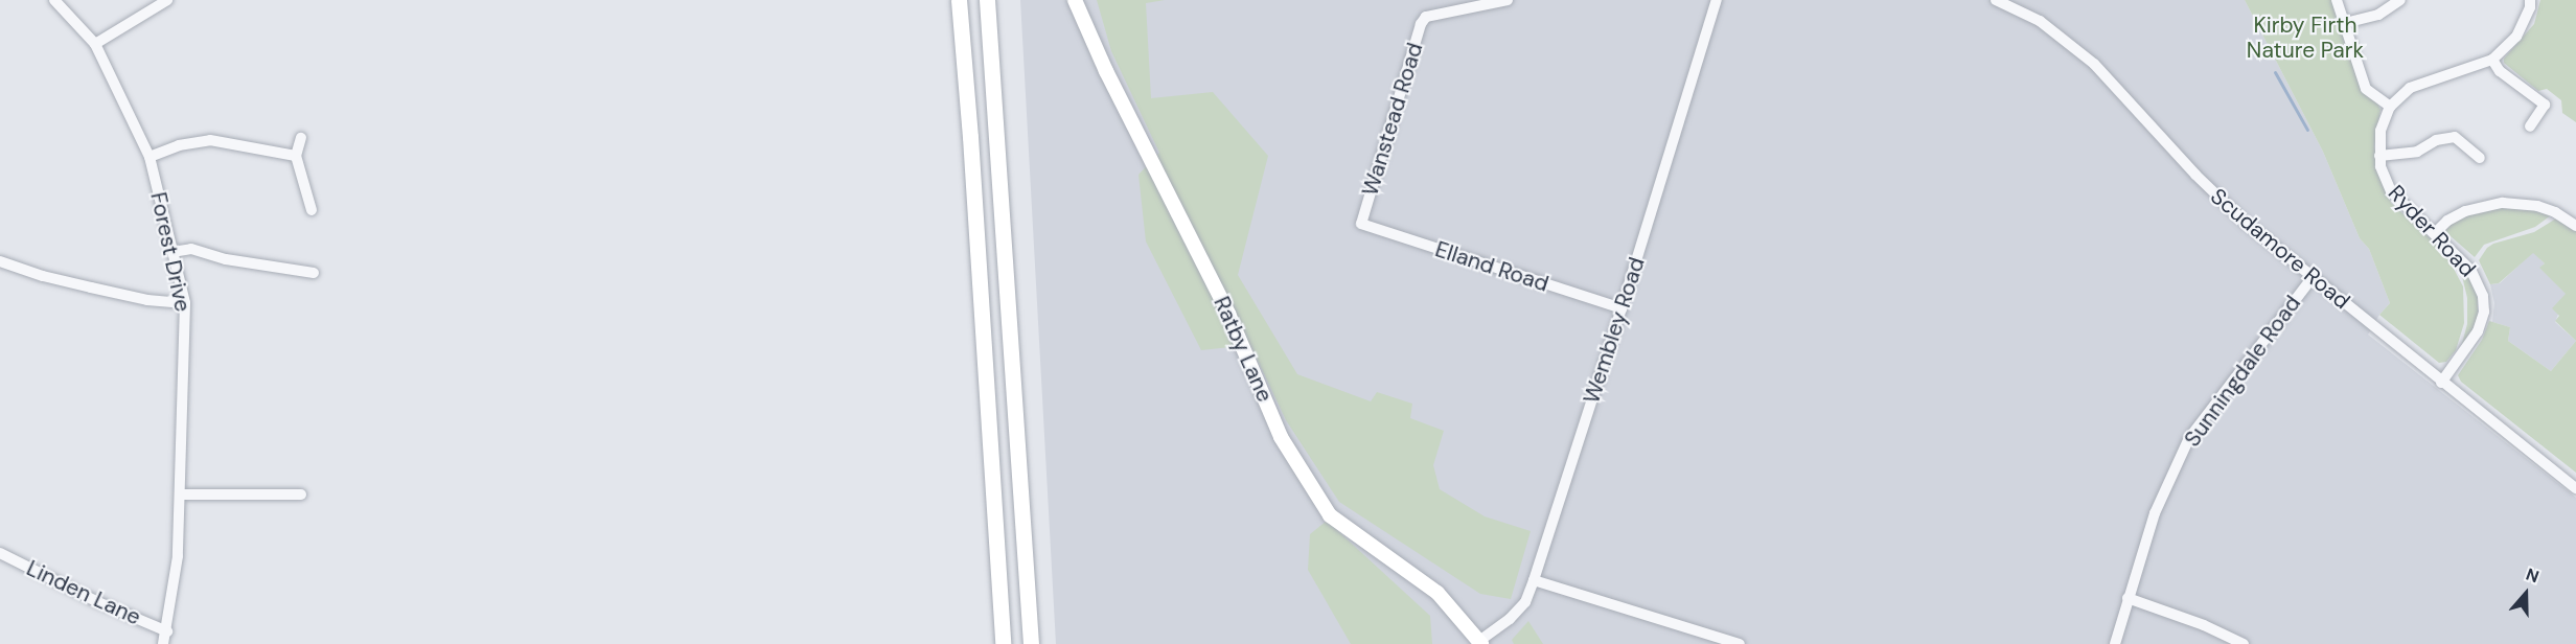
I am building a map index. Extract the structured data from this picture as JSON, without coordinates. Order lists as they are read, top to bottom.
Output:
{
  "streets": {
    "main road": ["Ratby Lane"],
    "street": [
      "Wanstead Road",
      "Ryder Road",
      "Scudamore Road",
      "Forest Drive",
      "Elland Road",
      "Wembley Road",
      "Sunningdale Road",
      "Linden Lane"
    ]
  },
  "crossings": [
    ["Wanstead Road", "Elland Road"],
    ["Ryder Road", "Scudamore Road"],
    ["Scudamore Road", "Sunningdale Road"],
    ["Forest Drive", "Linden Lane"],
    ["Elland Road", "Wembley Road"],
    ["Wembley Road", "Ratby Lane"]
  ],
  "parks": ["Kirby Firth Nature Park"],
  "north": "top"
}
